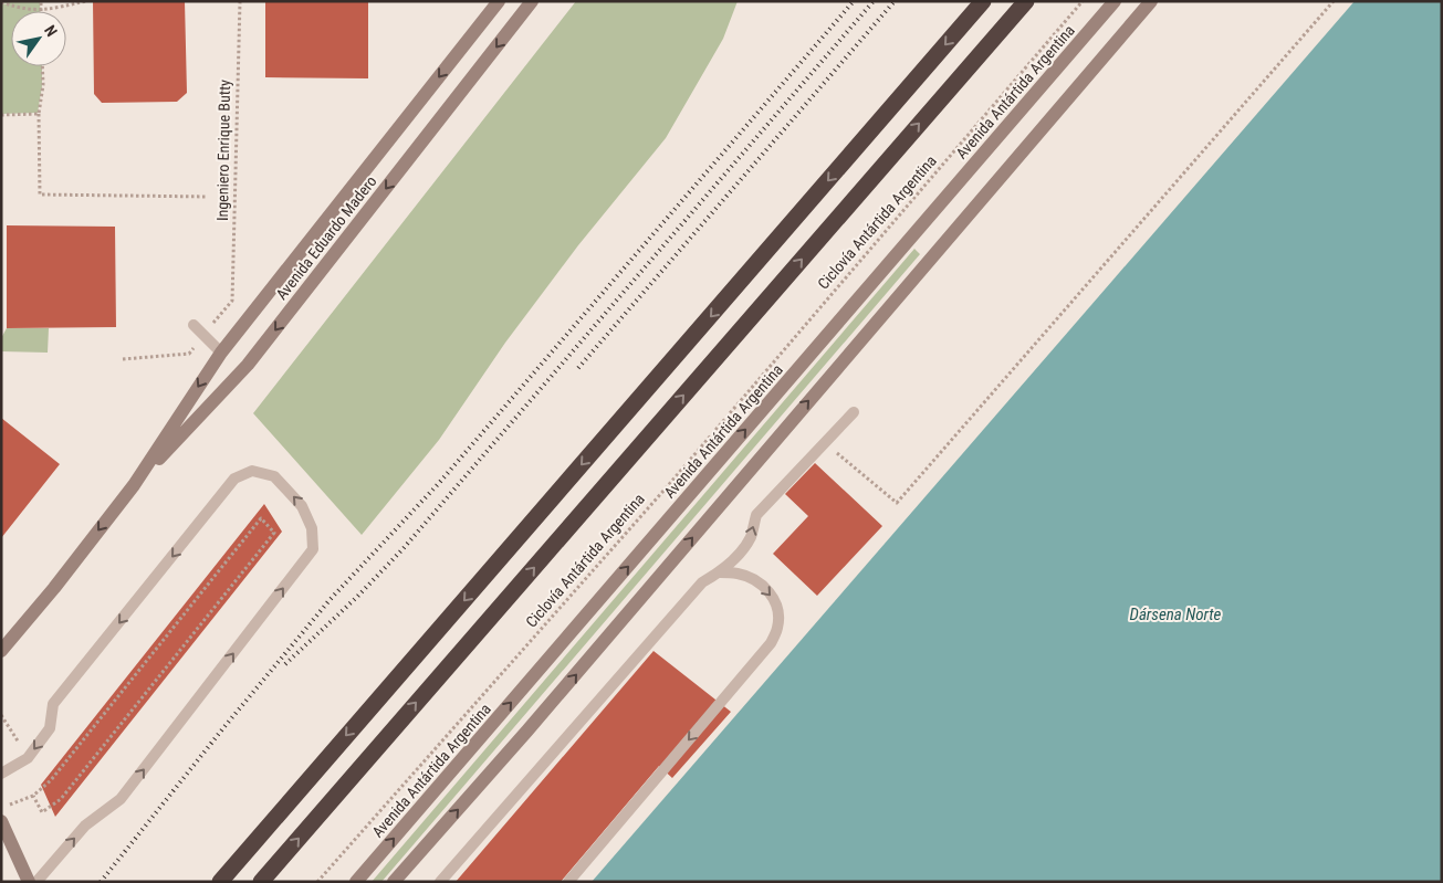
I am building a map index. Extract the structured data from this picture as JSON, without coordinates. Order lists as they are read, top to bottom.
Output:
{
  "streets": {
    "main road": ["Avenida Antártida Argentina", "Avenida Eduardo Madero"],
    "path": ["Ingeniero Enrique Butty", "Ciclovía Antártida Argentina"]
  },
  "one_way": ["Avenida Eduardo Madero"],
  "water": ["Dársena Norte"],
  "north": "top right"
}
